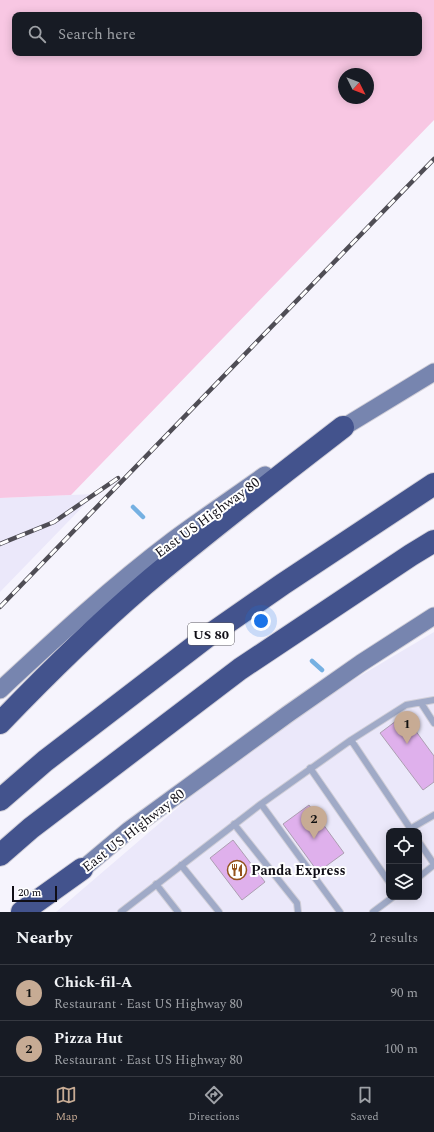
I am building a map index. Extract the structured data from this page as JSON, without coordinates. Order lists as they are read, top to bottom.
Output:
{
  "streets": {
    "highway": ["US 80"],
    "main road": ["East US Highway 80"]
  },
  "places": {
    "restaurant": ["Panda Express"]
  },
  "scale_bar": "20 m",
  "north": "bottom right",
  "page": {
    "search": "Search here",
    "pins": ["1", "2"],
    "scale": "20 m",
    "heading": ["Nearby", "2 results"],
    "list": [
      {
        "mark": "1",
        "name": "Chick-fil-A",
        "note": "Restaurant · East US Highway 80",
        "value": "90 m"
      },
      {
        "mark": "2",
        "name": "Pizza Hut",
        "note": "Restaurant · East US Highway 80",
        "value": "100 m"
      }
    ],
    "nav": ["Map", "Directions", "Saved"]
  }
}
